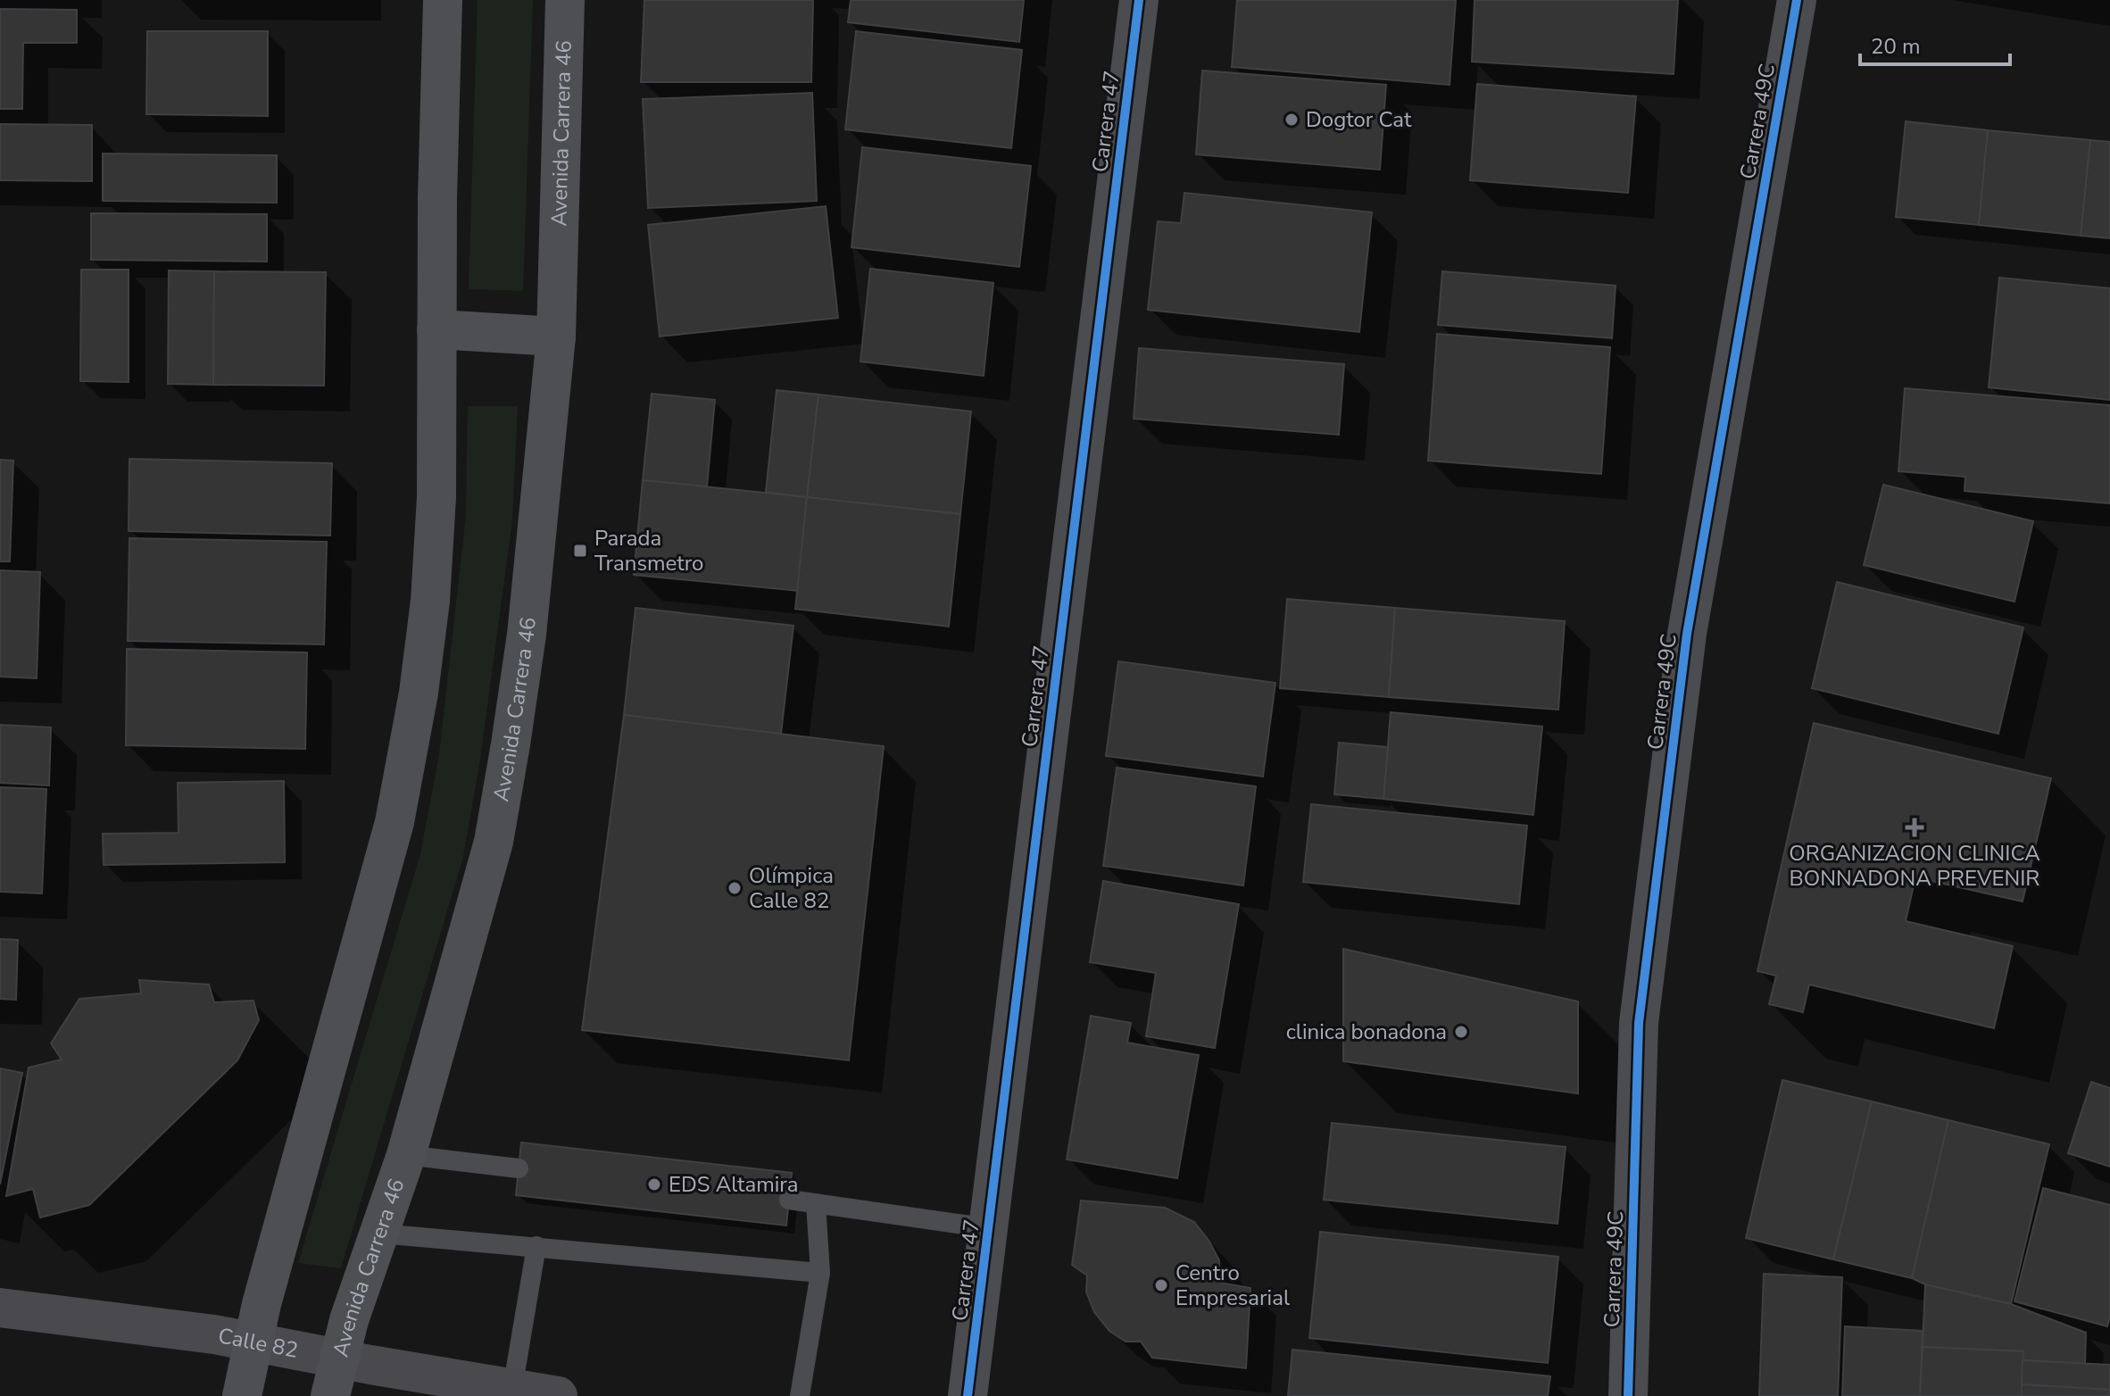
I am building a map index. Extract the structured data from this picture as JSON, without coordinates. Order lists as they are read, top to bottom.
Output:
{
  "streets": {
    "main road": ["Avenida Carrera 46", "Calle 82"],
    "street": ["Carrera 47", "Carrera 49C"]
  },
  "crossings": [
    ["Avenida Carrera 46", "Calle 82"]
  ],
  "places": {
    "other": [
      "Dogtor Cat",
      "Olímpica Calle 82",
      "clinica bonadona",
      "EDS Altamira",
      "Centro Empresarial"
    ],
    "transit": ["Parada Transmetro"],
    "health": ["ORGANIZACION CLINICA BONNADONA PREVENIR"]
  },
  "scale_bar": "20 m"
}
